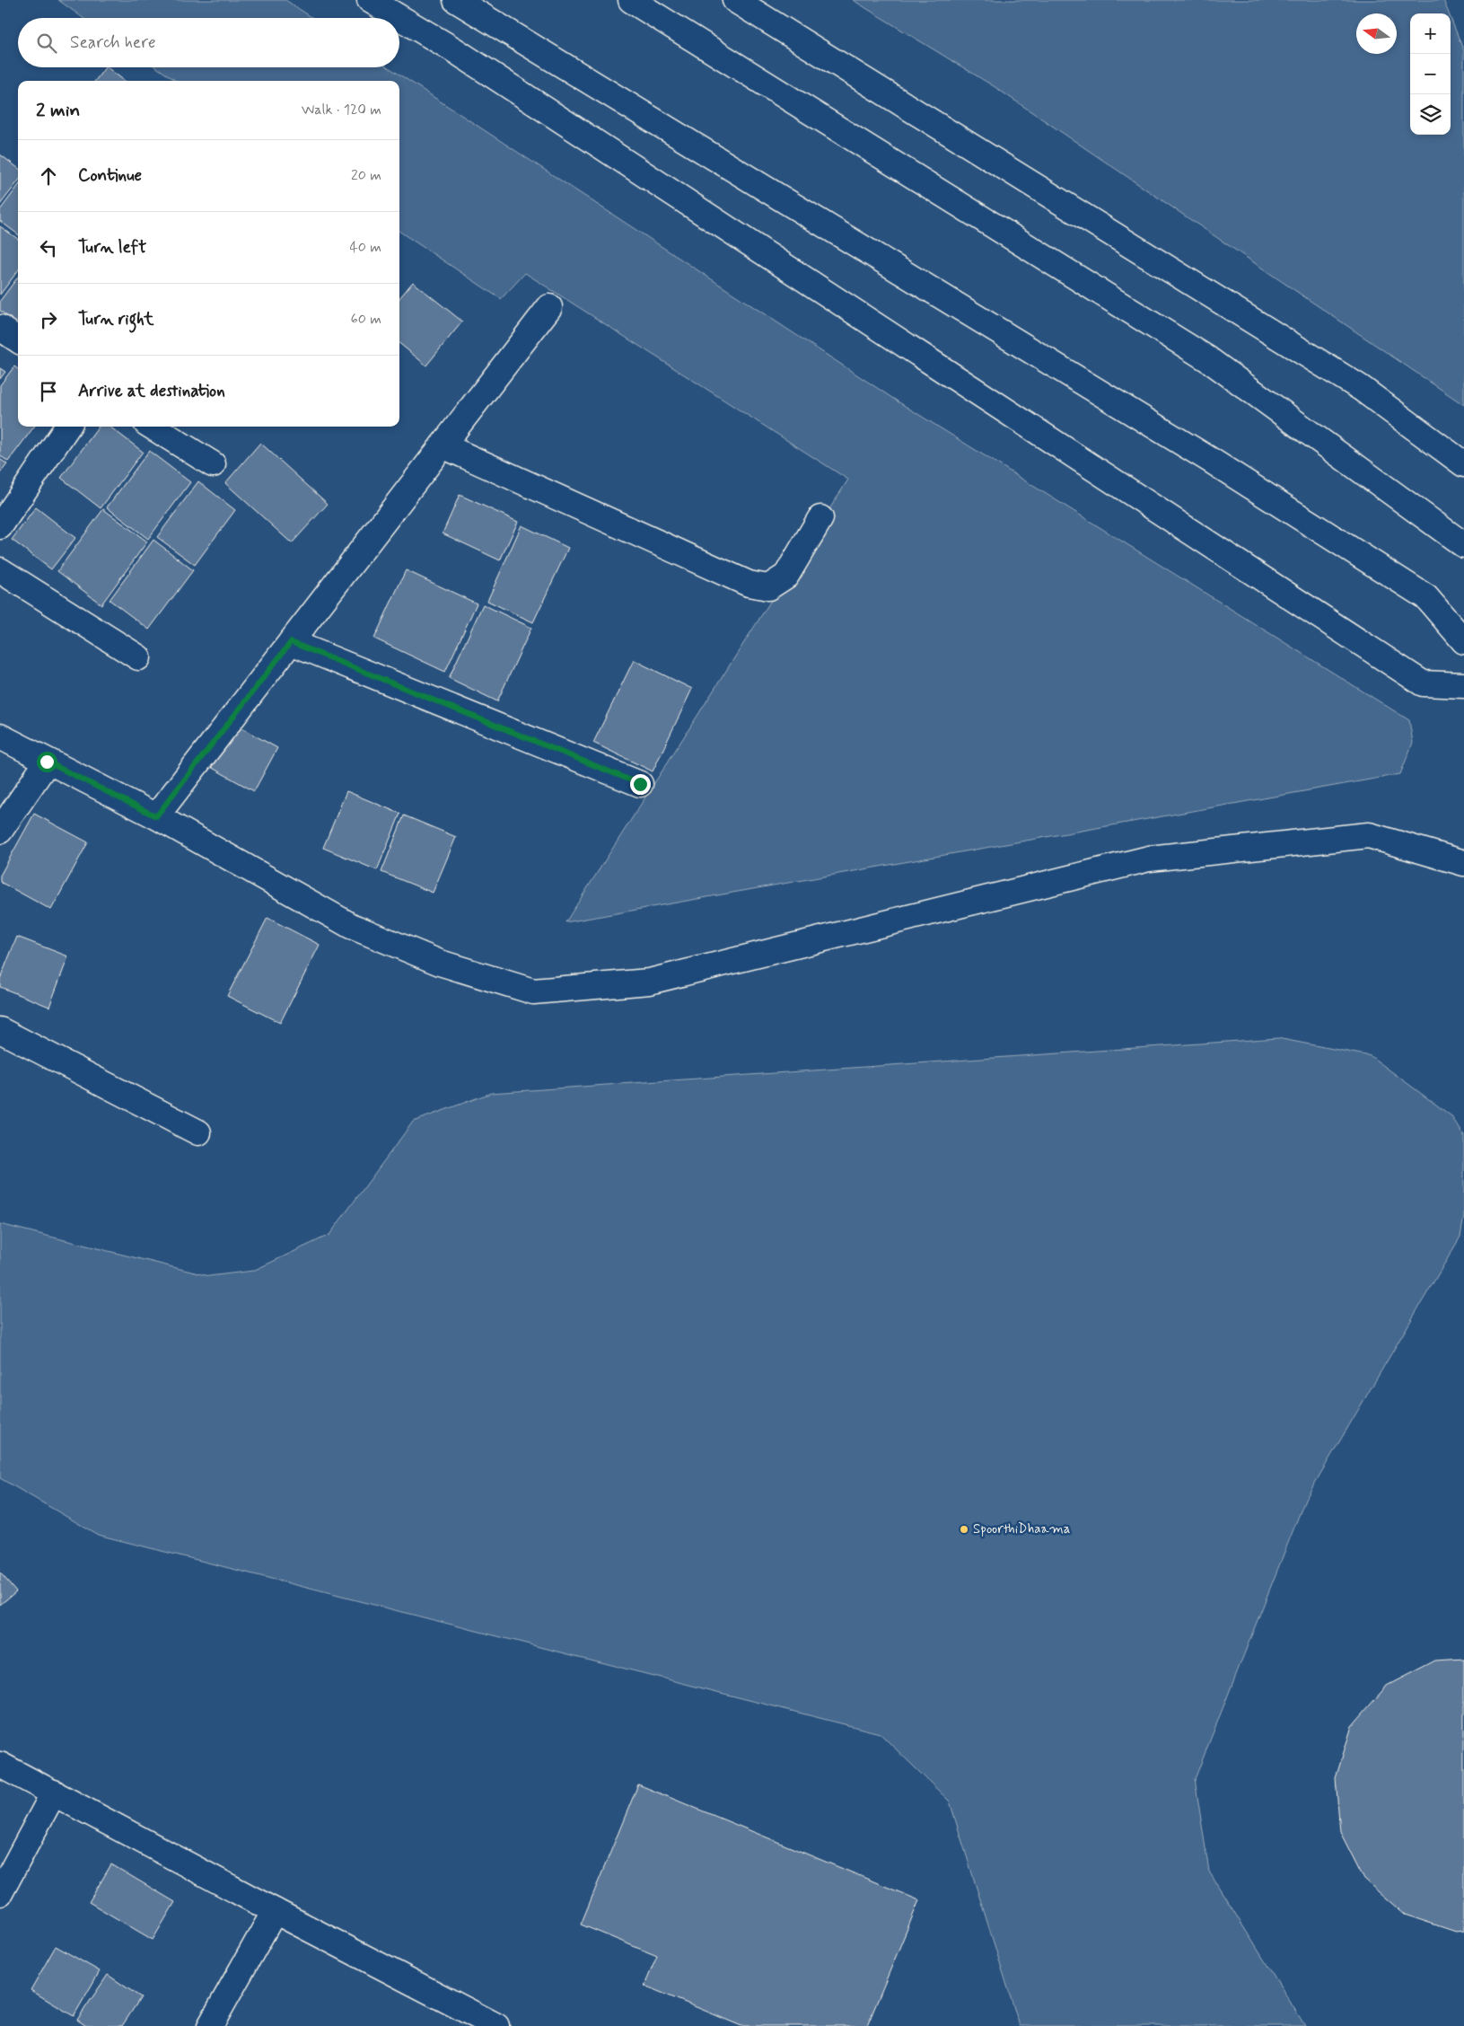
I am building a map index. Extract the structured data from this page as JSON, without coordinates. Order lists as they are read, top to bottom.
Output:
{
  "places": ["SpoorthiDhaama"],
  "north": "left",
  "page": {
    "map_buttons": ["+", "−"],
    "search": "Search here",
    "heading": ["2 min", "Walk · 120 m"],
    "list": [
      ["Continue", "20 m"],
      ["Turn left", "40 m"],
      ["Turn right", "60 m"],
      "Arrive at destination"
    ]
  }
}
